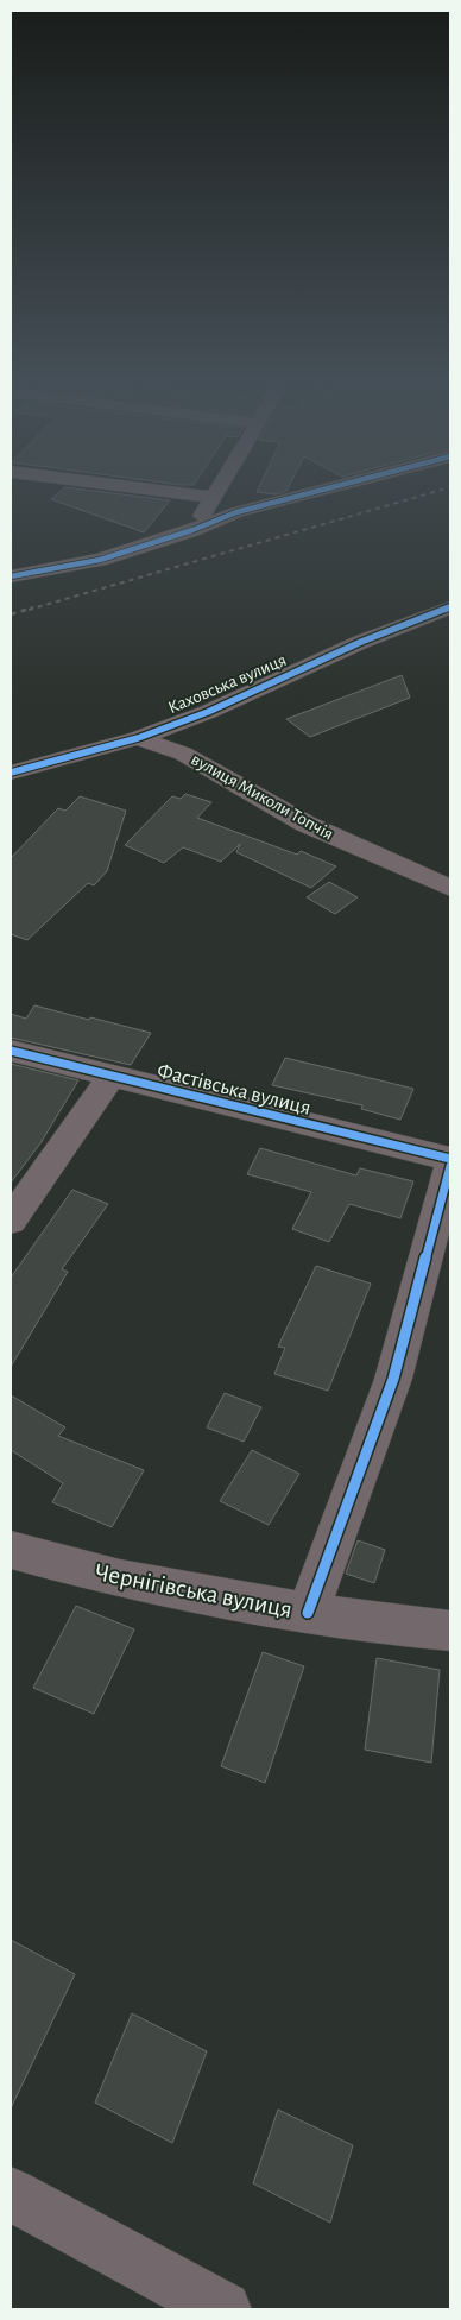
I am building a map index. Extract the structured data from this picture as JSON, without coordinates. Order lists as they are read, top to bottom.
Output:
{
  "streets": {
    "street": [
      "Каховська вулиця",
      "вулиця Миколи Топчія",
      "Фастівська вулиця",
      "Чернігівська вулиця"
    ]
  },
  "crossings": [
    ["Каховська вулиця", "вулиця Миколи Топчія"]
  ]
}
